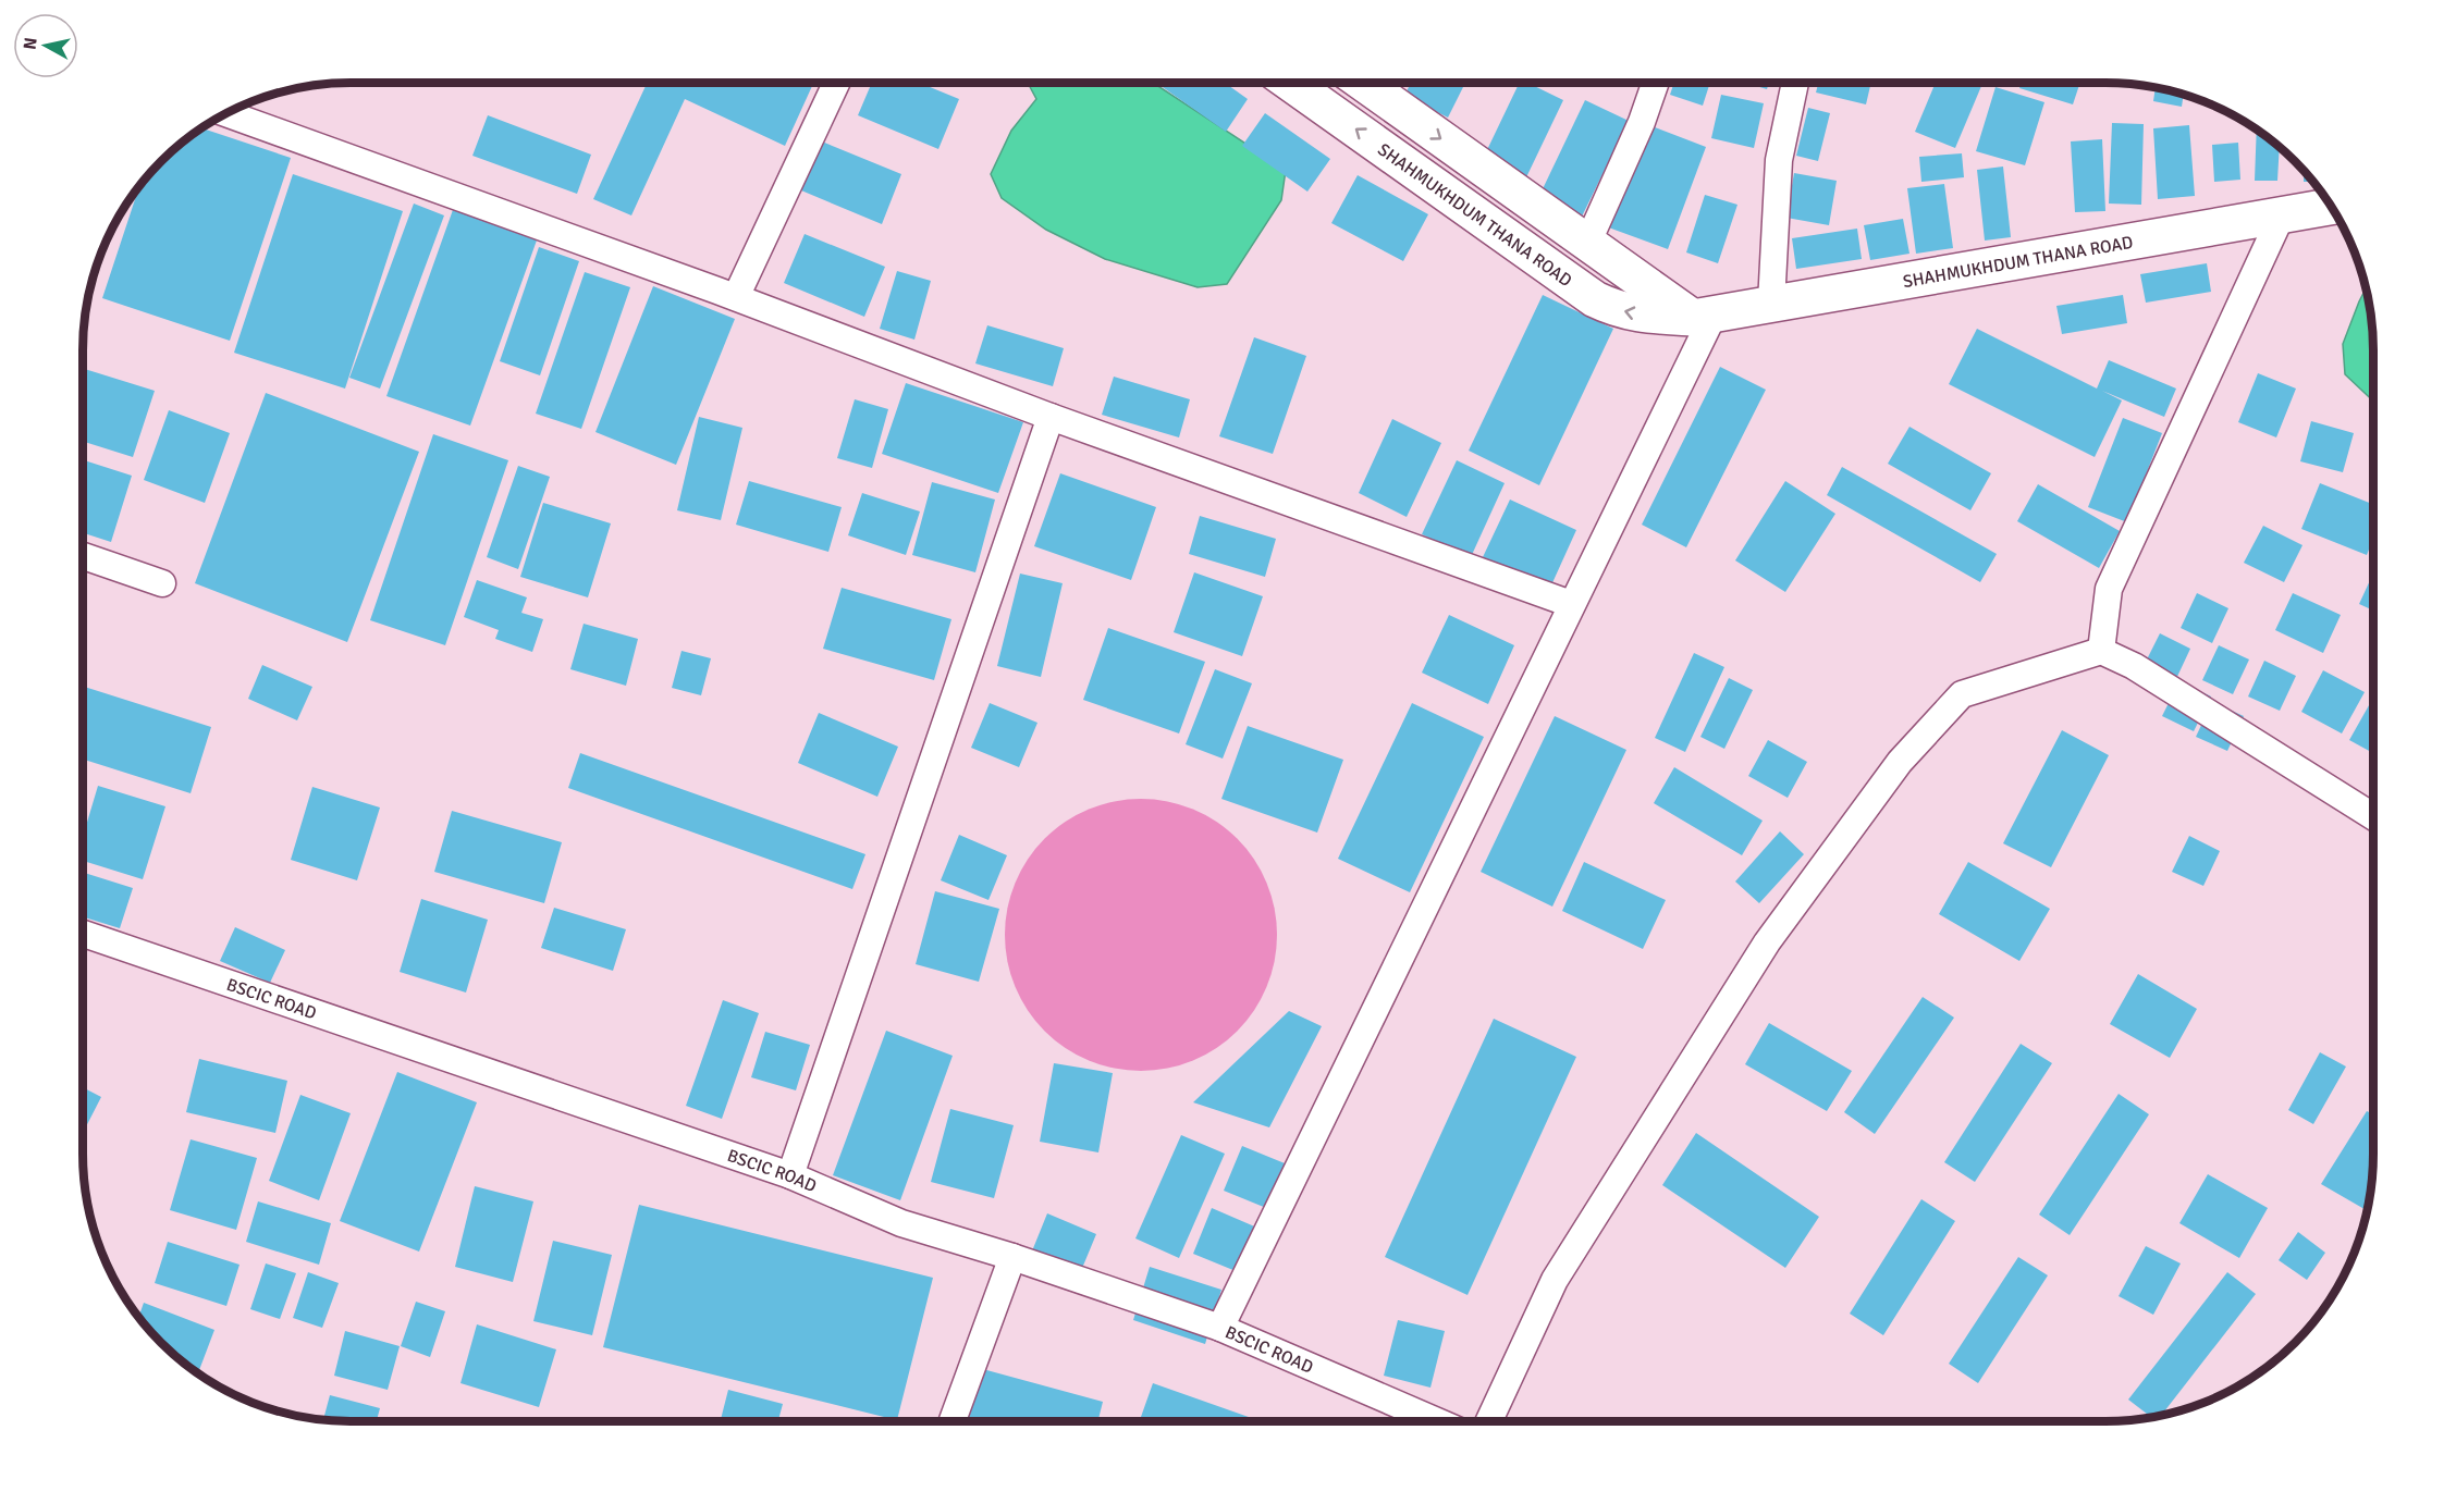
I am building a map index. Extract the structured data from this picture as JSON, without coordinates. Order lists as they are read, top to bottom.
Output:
{
  "streets": {
    "main road": ["SHAHMUKHDUM THANA ROAD"],
    "street": ["BSCIC ROAD"]
  },
  "north": "left"
}
